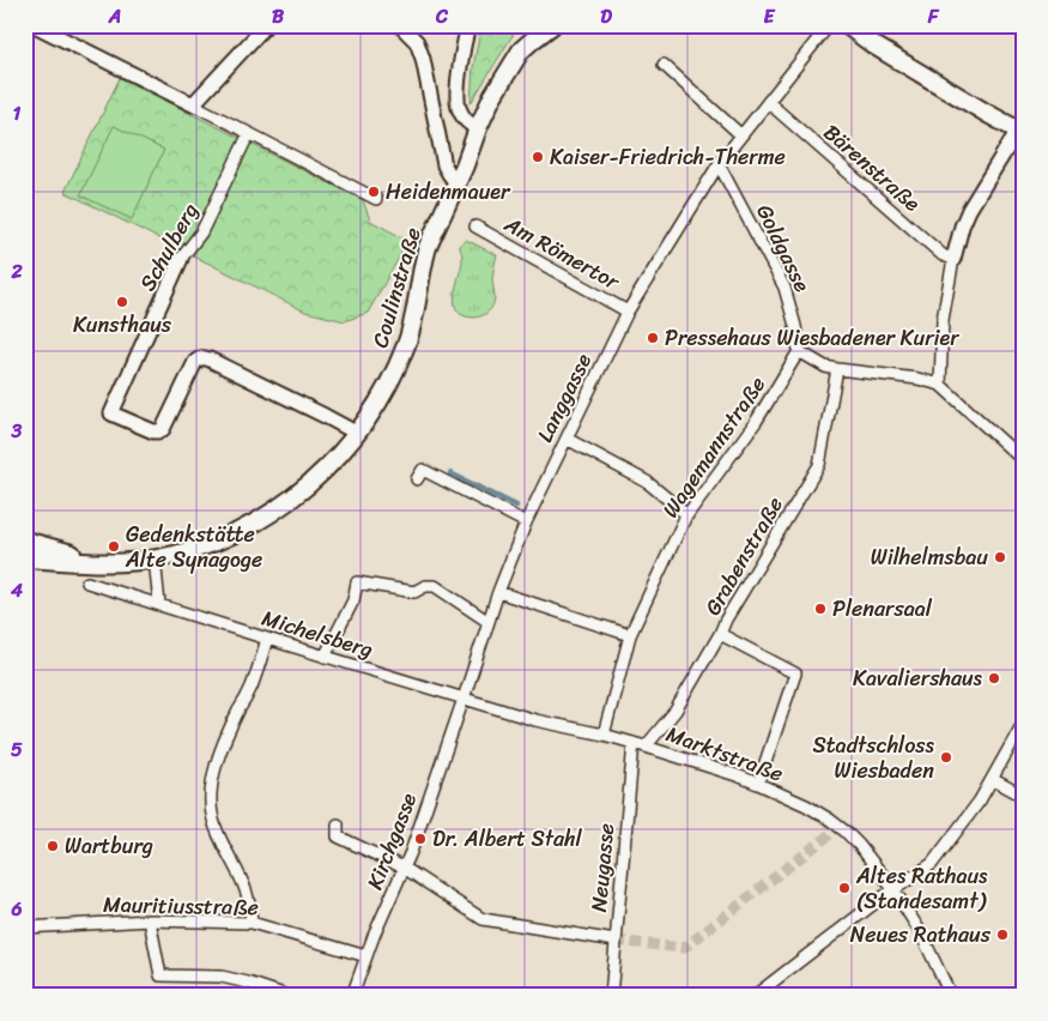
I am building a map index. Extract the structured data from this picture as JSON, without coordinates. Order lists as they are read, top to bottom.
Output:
{
  "streets": {
    "street": [
      "Bärenstraße",
      "Schulberg",
      "Goldgasse",
      "Am Römertor",
      "Coulinstraße",
      "Langgasse",
      "Wagemannstraße",
      "Grabenstraße",
      "Michelsberg",
      "Marktstraße",
      "Kirchgasse",
      "Neugasse",
      "Mauritiusstraße"
    ]
  },
  "crossings": [
    ["Bärenstraße", "Langgasse"],
    ["Schulberg", "Coulinstraße"],
    ["Goldgasse", "Langgasse"],
    ["Goldgasse", "Wagemannstraße"],
    ["Am Römertor", "Langgasse"],
    ["Langgasse", "Michelsberg"],
    ["Langgasse", "Marktstraße"],
    ["Langgasse", "Kirchgasse"],
    ["Wagemannstraße", "Marktstraße"],
    ["Grabenstraße", "Marktstraße"],
    ["Michelsberg", "Marktstraße"],
    ["Michelsberg", "Kirchgasse"],
    ["Marktstraße", "Kirchgasse"],
    ["Marktstraße", "Neugasse"],
    ["Kirchgasse", "Mauritiusstraße"]
  ],
  "places": [
    "Kaiser-Friedrich-Therme",
    "Heidenmauer",
    "Kunsthaus",
    "Pressehaus Wiesbadener Kurier",
    "Gedenkstätte Alte Synagoge",
    "Wilhelmsbau",
    "Plenarsaal",
    "Kavaliershaus",
    "Stadtschloss Wiesbaden",
    "Dr. Albert Stahl",
    "Wartburg",
    "Altes Rathaus (Standesamt)",
    "Neues Rathaus"
  ],
  "grid": {
    "columns": [
      "A",
      "B",
      "C",
      "D",
      "E",
      "F"
    ],
    "rows": [
      "1",
      "2",
      "3",
      "4",
      "5",
      "6"
    ]
  }
}
